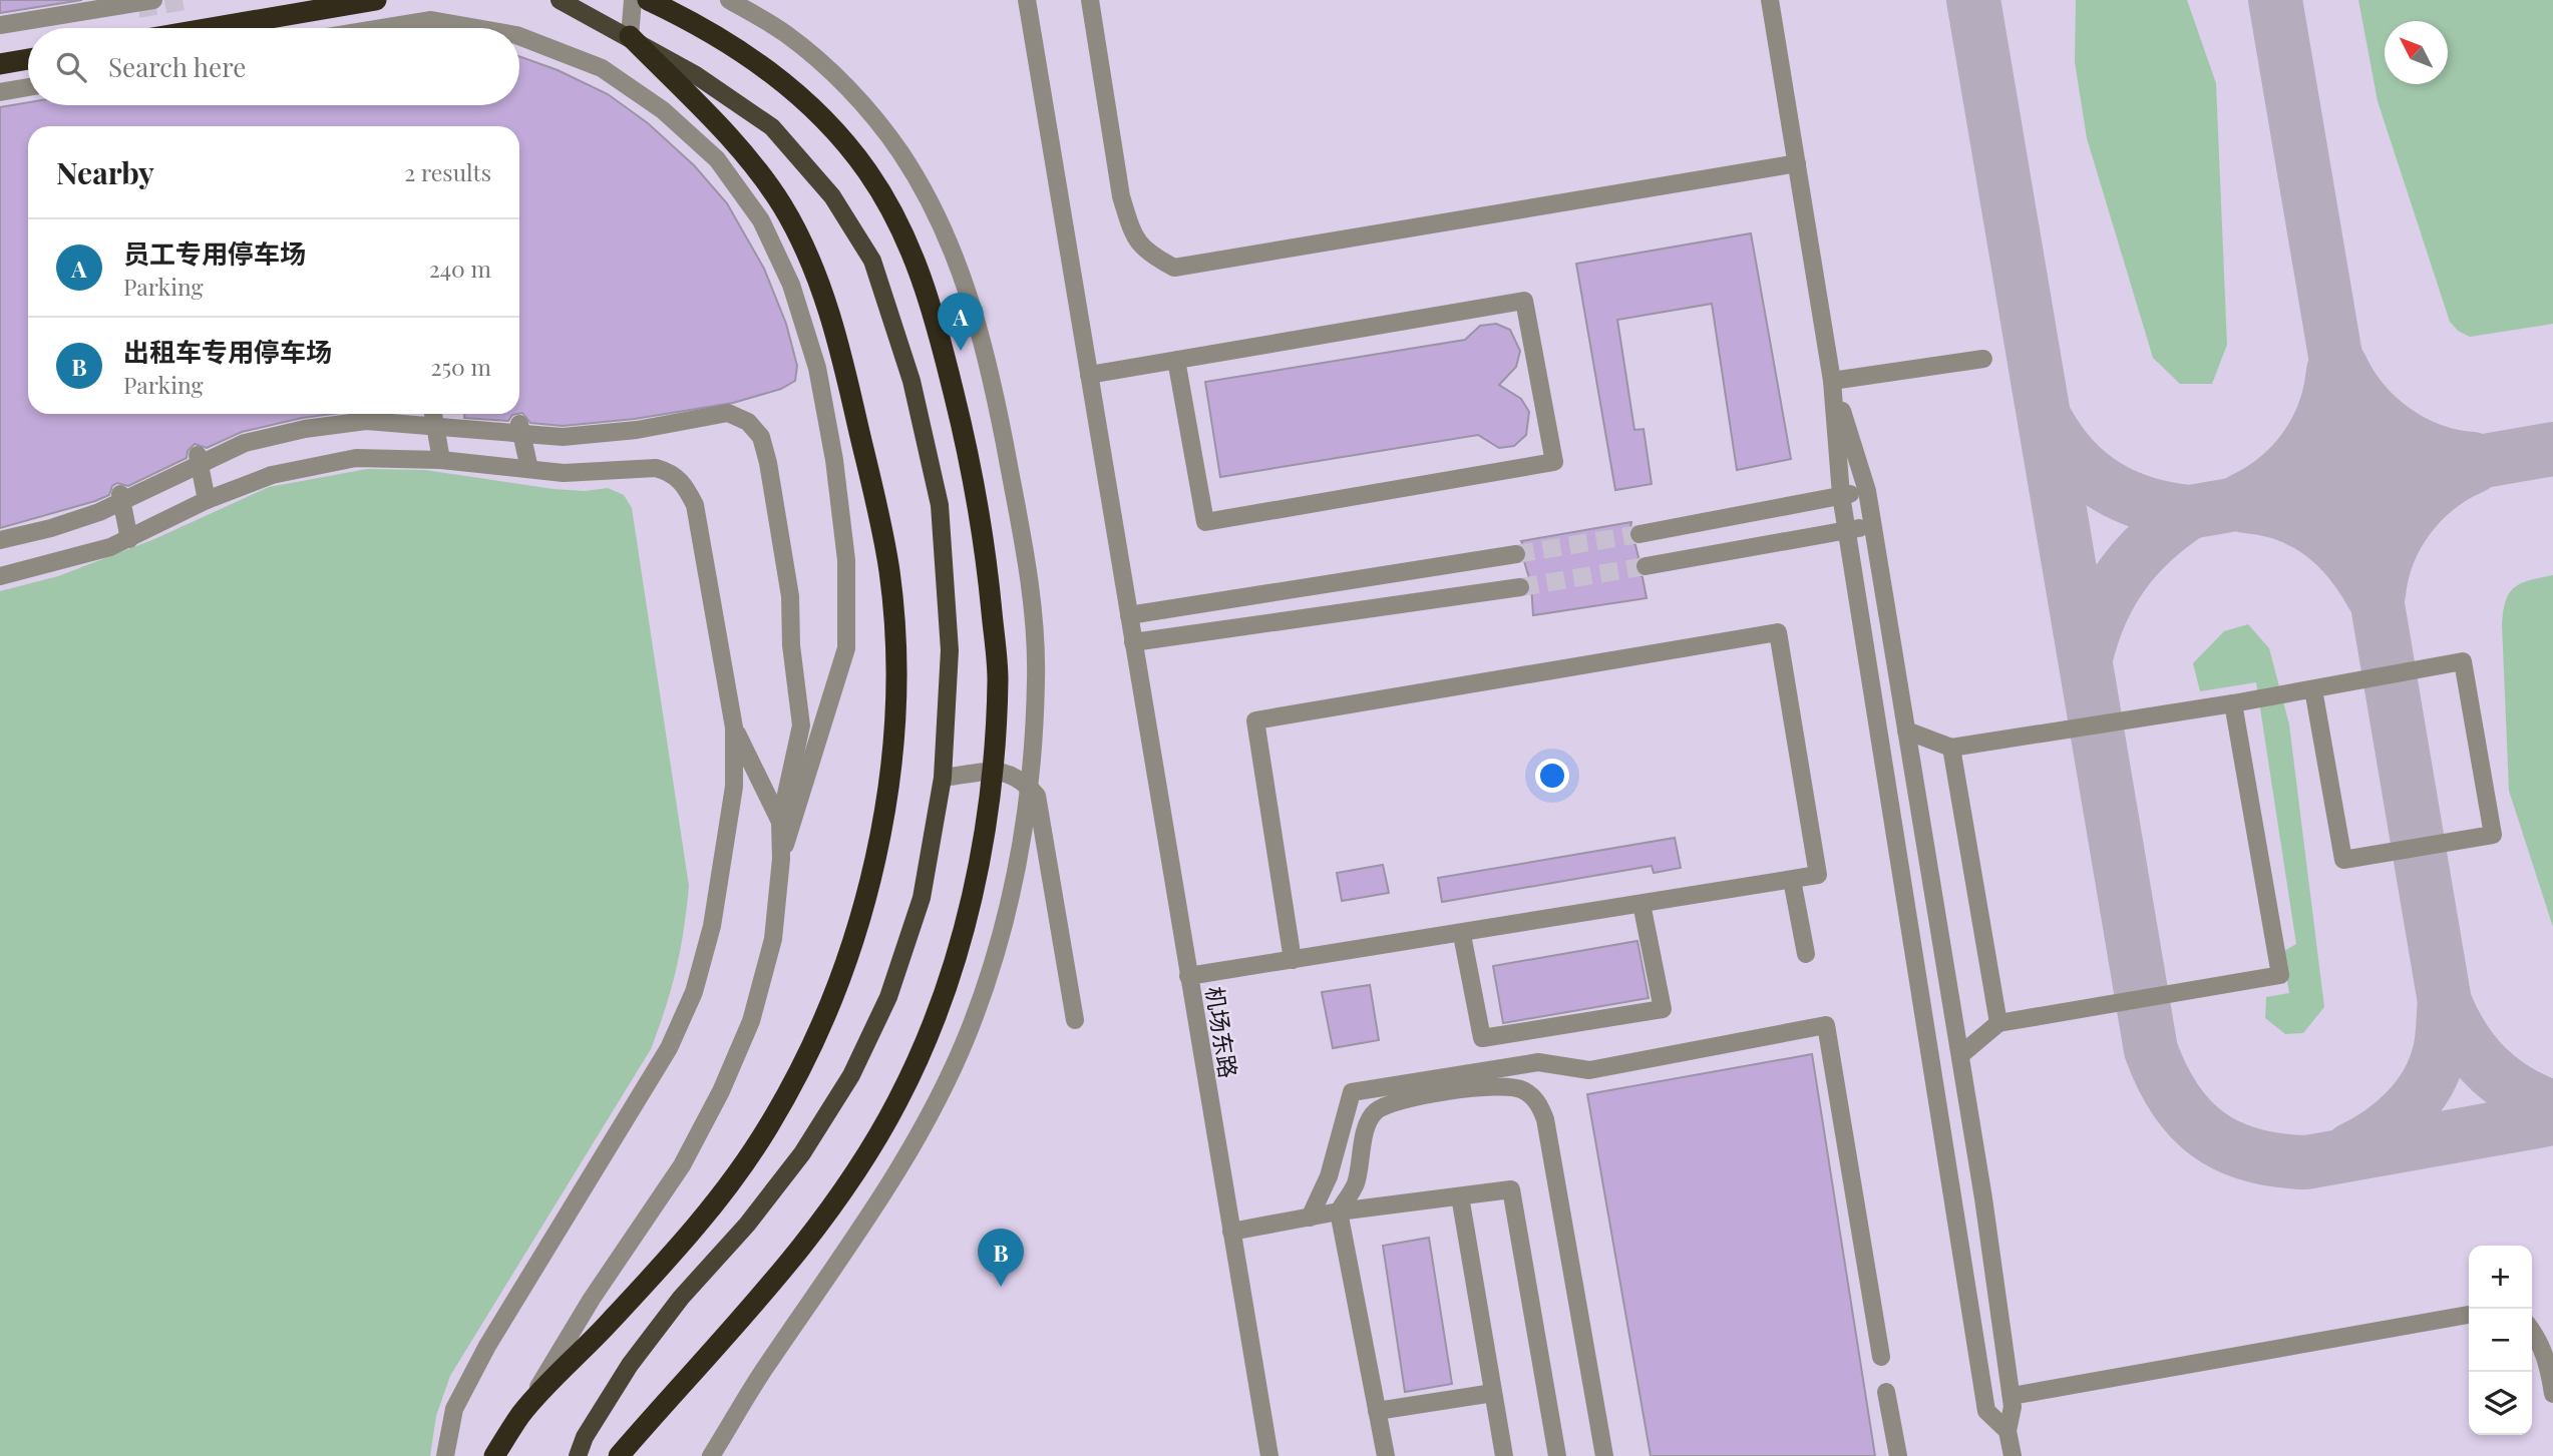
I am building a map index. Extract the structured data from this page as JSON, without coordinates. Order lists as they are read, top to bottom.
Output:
{
  "streets": {
    "street": ["机场东路"]
  },
  "north": "top left",
  "page": {
    "search": "Search here",
    "heading": ["Nearby", "2 results"],
    "list": [
      {
        "mark": "A",
        "name": "员工专用停车场",
        "note": "Parking",
        "value": "240 m"
      },
      {
        "mark": "B",
        "name": "出租车专用停车场",
        "note": "Parking",
        "value": "250 m"
      }
    ],
    "pins": ["A", "B"],
    "map_buttons": ["+", "−"]
  }
}
